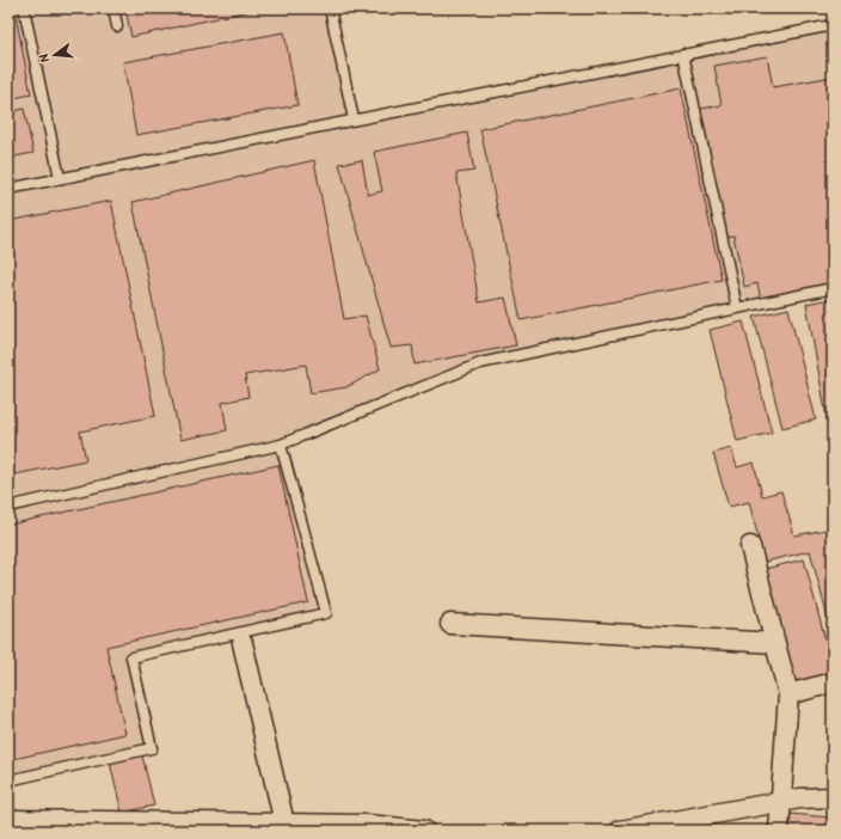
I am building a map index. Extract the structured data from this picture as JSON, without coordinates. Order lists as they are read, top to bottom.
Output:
{
  "north": "left"
}
